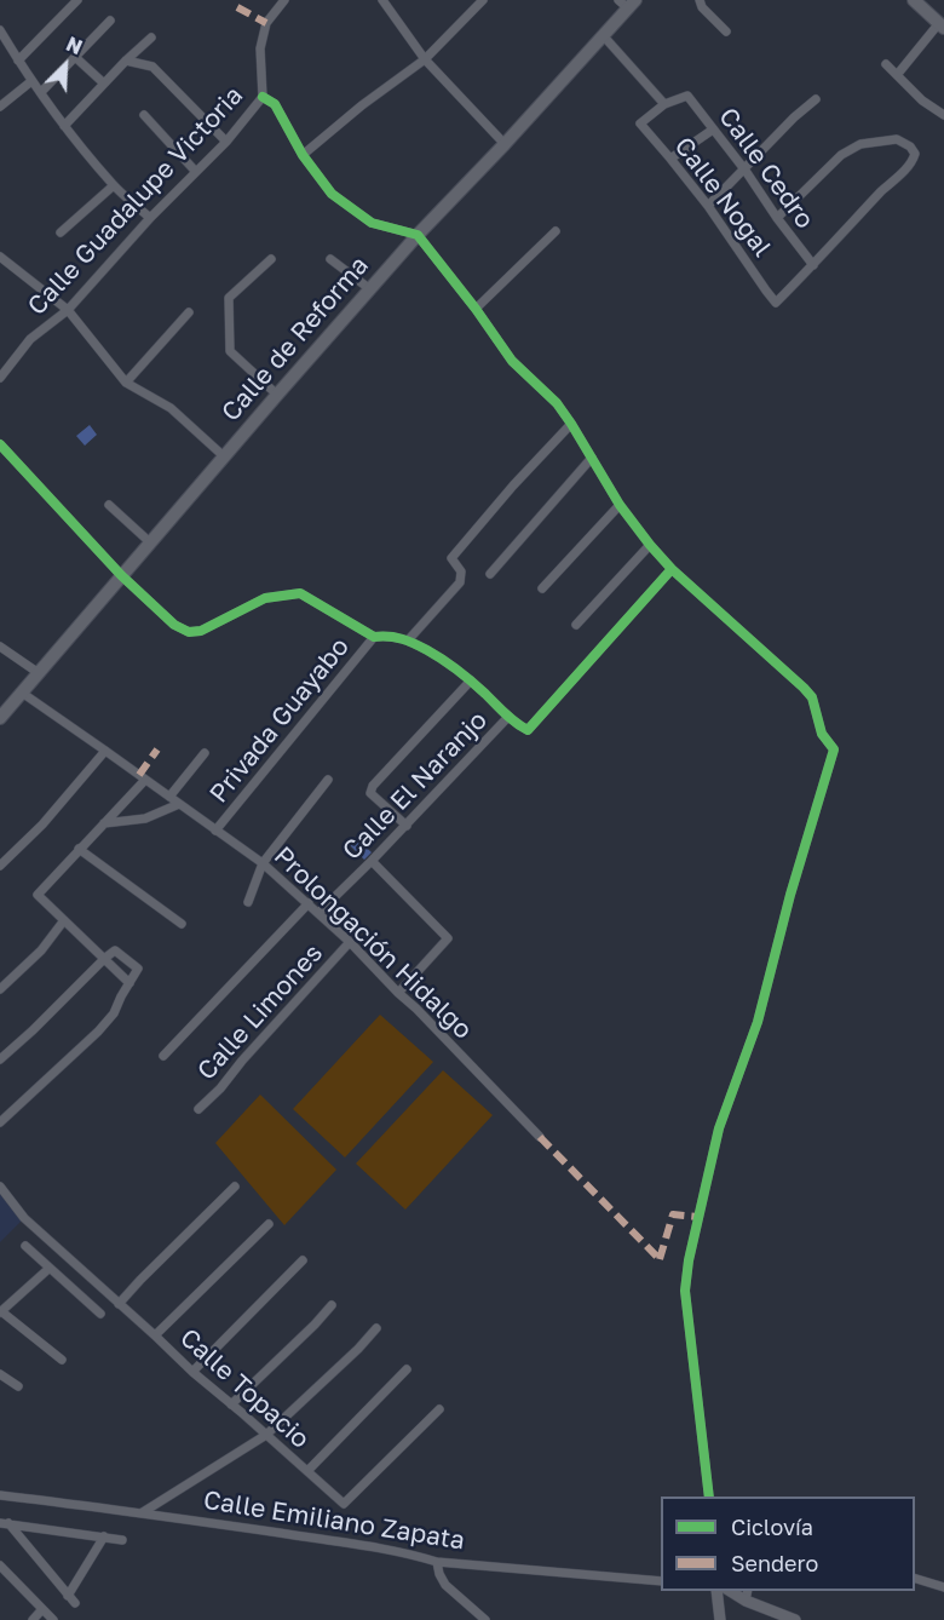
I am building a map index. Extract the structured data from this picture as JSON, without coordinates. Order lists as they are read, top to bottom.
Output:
{
  "streets": {
    "main road": ["Calle de Reforma"],
    "street": [
      "Calle Cedro",
      "Calle Nogal",
      "Calle Guadalupe Victoria",
      "Privada Guayabo",
      "Calle El Naranjo",
      "Prolongación Hidalgo",
      "Calle Limones",
      "Calle Topacio",
      "Calle Emiliano Zapata"
    ]
  },
  "crossings": [
    ["Calle Cedro", "Calle Nogal"],
    ["Calle de Reforma", "Prolongación Hidalgo"],
    ["Privada Guayabo", "Prolongación Hidalgo"],
    ["Calle El Naranjo", "Prolongación Hidalgo"],
    ["Prolongación Hidalgo", "Calle Limones"]
  ],
  "legend": ["Ciclovía", "Sendero"],
  "north": "top right"
}
